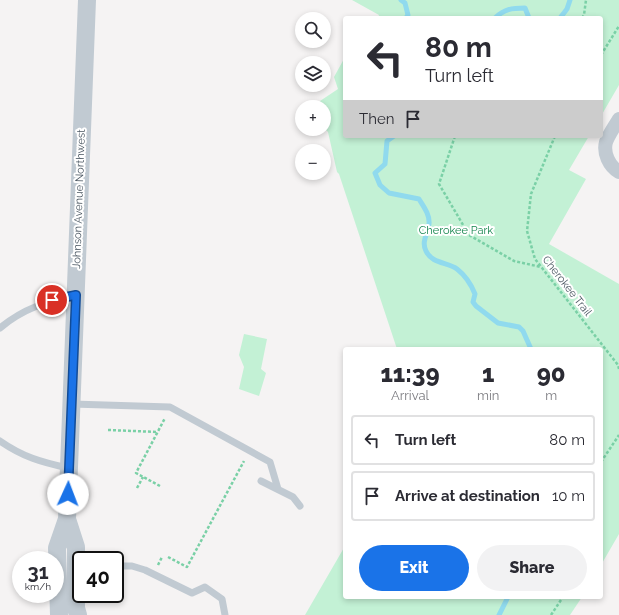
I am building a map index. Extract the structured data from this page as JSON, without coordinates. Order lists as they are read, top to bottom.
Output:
{
  "streets": {
    "street": ["Johnson Avenue Northwest"],
    "path": ["Cherokee Trail"]
  },
  "parks": ["Cherokee Park"],
  "page": {
    "map_buttons": ["+", "−"],
    "turn": ["80 m", "Turn left"],
    "then": "Then",
    "eta": [
      "11:39",
      "Arrival",
      "1",
      "min",
      "90",
      "m"
    ],
    "list": [
      {
        "name": "Turn left",
        "value": "80 m"
      },
      {
        "name": "Arrive at destination",
        "value": "10 m"
      }
    ],
    "buttons": ["Exit", "Share"],
    "speed": "31 km/h",
    "limit": "40"
  }
}
